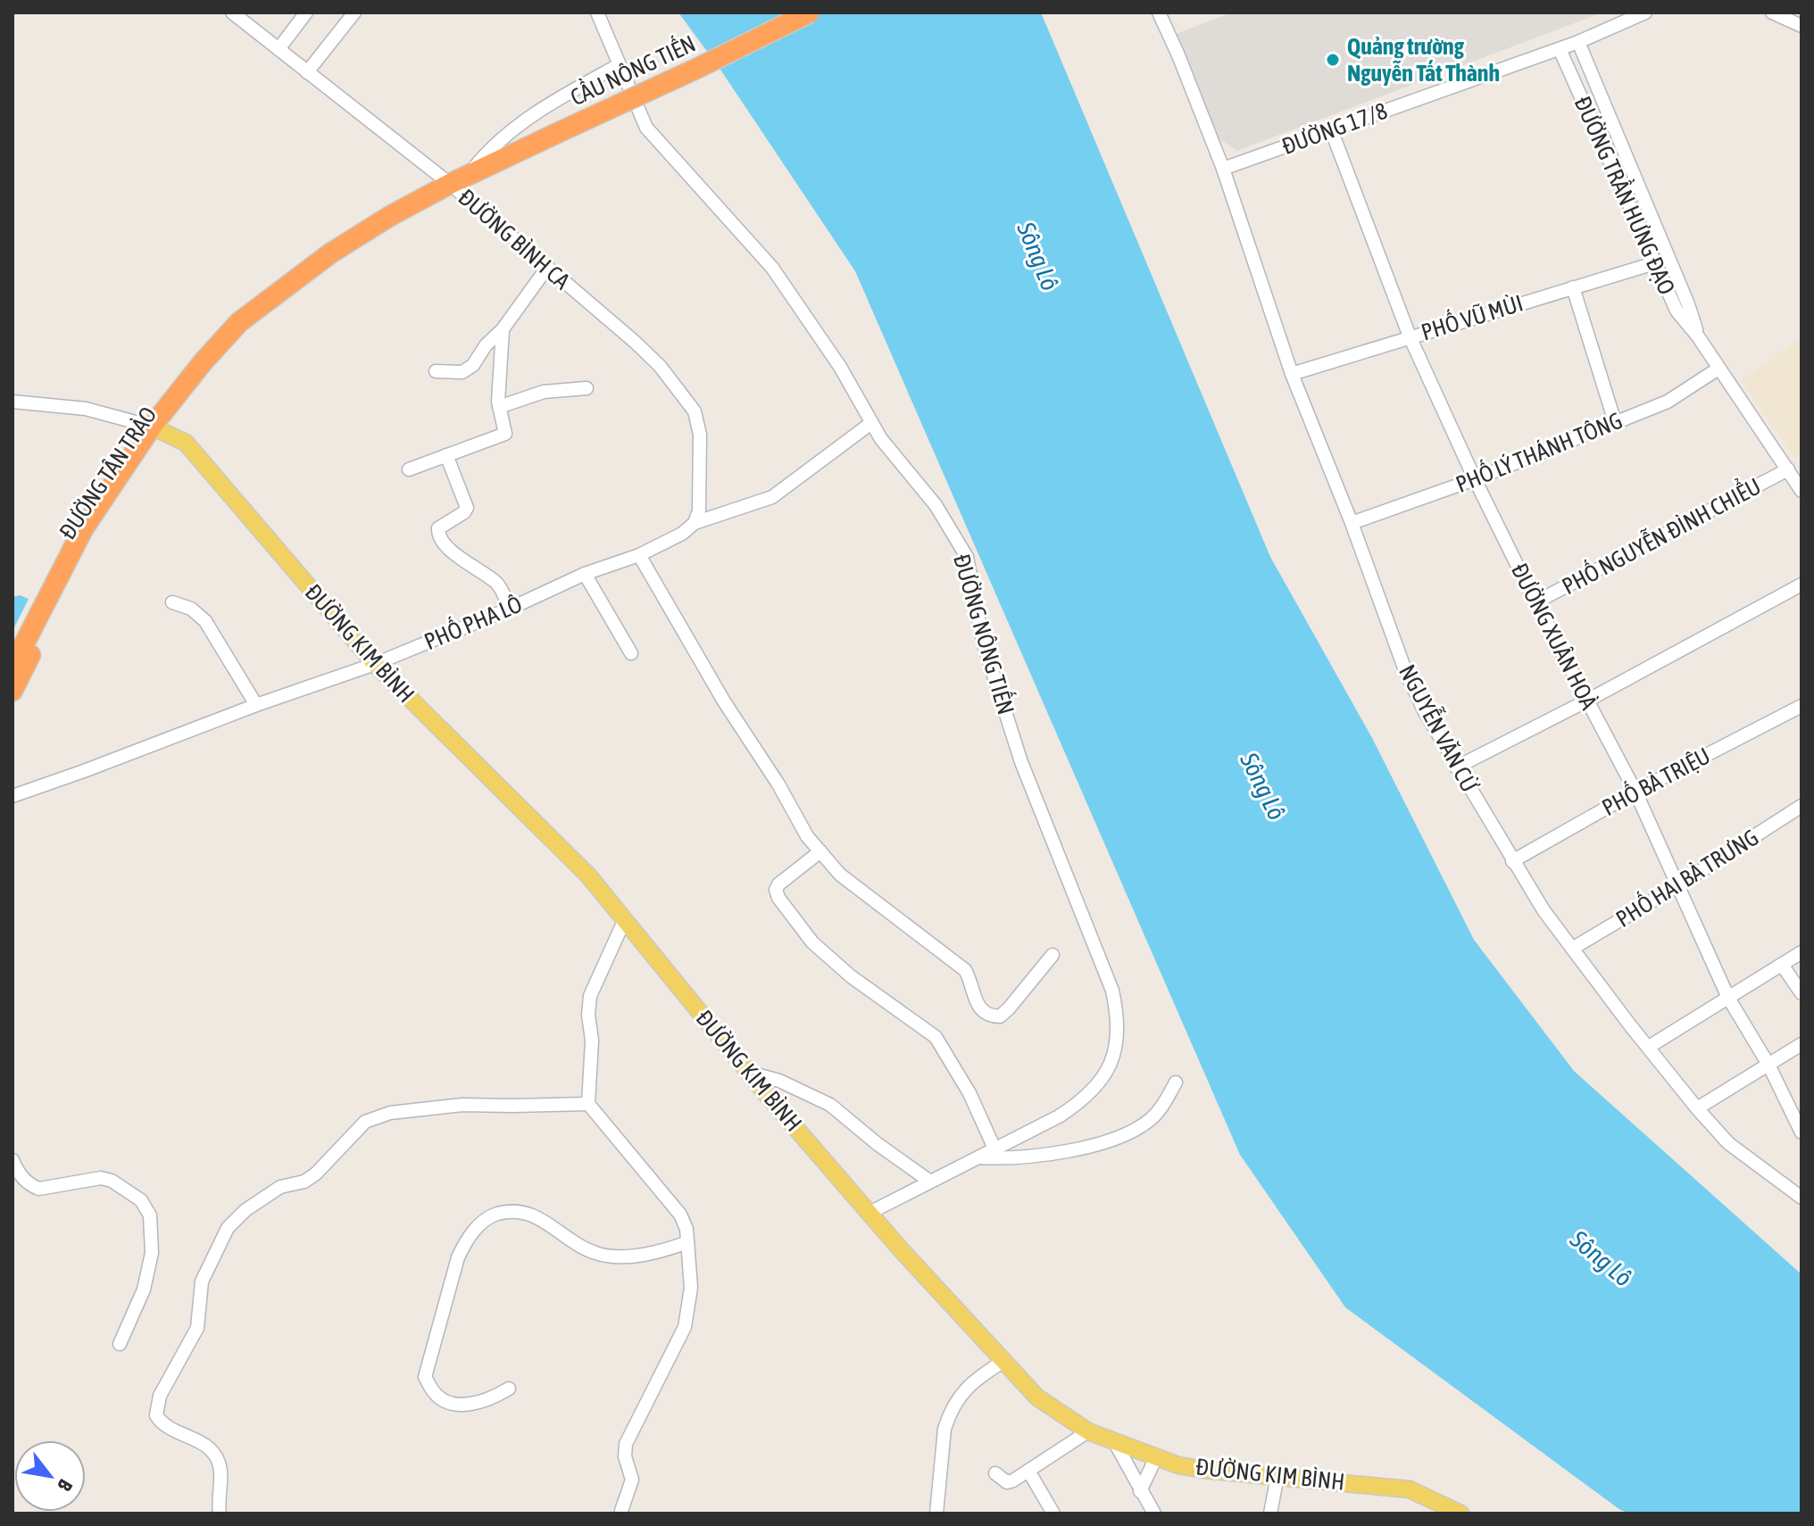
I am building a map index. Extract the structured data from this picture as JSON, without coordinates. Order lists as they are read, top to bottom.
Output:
{
  "streets": {
    "highway": ["CẦU NÔNG TIẾN", "ĐƯỜNG TÂN TRÀO"],
    "main road": ["ĐƯỜNG KIM BÌNH"],
    "street": [
      "ĐƯỜNG 17/8",
      "ĐƯỜNG TRẦN HƯNG ĐẠO",
      "ĐƯỜNG BÌNH CA",
      "PHỐ VŨ MÙI",
      "PHỐ LÝ THÁNH TÔNG",
      "PHỐ NGUYỄN ĐÌNH CHIỂU",
      "PHỐ PHA LÔ",
      "ĐƯỜNG NÔNG TIẾN",
      "ĐƯỜNG XUÂN HOÀ",
      "NGUYỄN VĂN CỪ",
      "PHỐ BÀ TRIỆU",
      "PHỐ HAI BÀ TRƯNG"
    ]
  },
  "crossings": [
    ["CẦU NÔNG TIẾN", "ĐƯỜNG TÂN TRÀO"],
    ["ĐƯỜNG 17/8", "ĐƯỜNG TRẦN HƯNG ĐẠO"],
    ["ĐƯỜNG 17/8", "ĐƯỜNG XUÂN HOÀ"],
    ["ĐƯỜNG 17/8", "NGUYỄN VĂN CỪ"],
    ["ĐƯỜNG TRẦN HƯNG ĐẠO", "PHỐ VŨ MÙI"],
    ["ĐƯỜNG TRẦN HƯNG ĐẠO", "PHỐ LÝ THÁNH TÔNG"],
    ["ĐƯỜNG TRẦN HƯNG ĐẠO", "PHỐ NGUYỄN ĐÌNH CHIỂU"],
    ["ĐƯỜNG BÌNH CA", "ĐƯỜNG TÂN TRÀO"],
    ["ĐƯỜNG BÌNH CA", "PHỐ PHA LÔ"],
    ["PHỐ VŨ MÙI", "ĐƯỜNG XUÂN HOÀ"],
    ["PHỐ VŨ MÙI", "NGUYỄN VĂN CỪ"],
    ["PHỐ LÝ THÁNH TÔNG", "ĐƯỜNG XUÂN HOÀ"],
    ["PHỐ LÝ THÁNH TÔNG", "NGUYỄN VĂN CỪ"],
    ["ĐƯỜNG TÂN TRÀO", "ĐƯỜNG KIM BÌNH"],
    ["PHỐ NGUYỄN ĐÌNH CHIỂU", "ĐƯỜNG XUÂN HOÀ"],
    ["PHỐ PHA LÔ", "ĐƯỜNG NÔNG TIẾN"],
    ["PHỐ PHA LÔ", "ĐƯỜNG KIM BÌNH"],
    ["ĐƯỜNG NÔNG TIẾN", "ĐƯỜNG KIM BÌNH"],
    ["ĐƯỜNG XUÂN HOÀ", "PHỐ BÀ TRIỆU"],
    ["ĐƯỜNG XUÂN HOÀ", "PHỐ HAI BÀ TRƯNG"],
    ["NGUYỄN VĂN CỪ", "PHỐ BÀ TRIỆU"],
    ["NGUYỄN VĂN CỪ", "PHỐ HAI BÀ TRƯNG"]
  ],
  "water": ["Sông Lô"],
  "places": ["Quảng trường Nguyễn Tất Thành"],
  "north": "bottom right"
}
